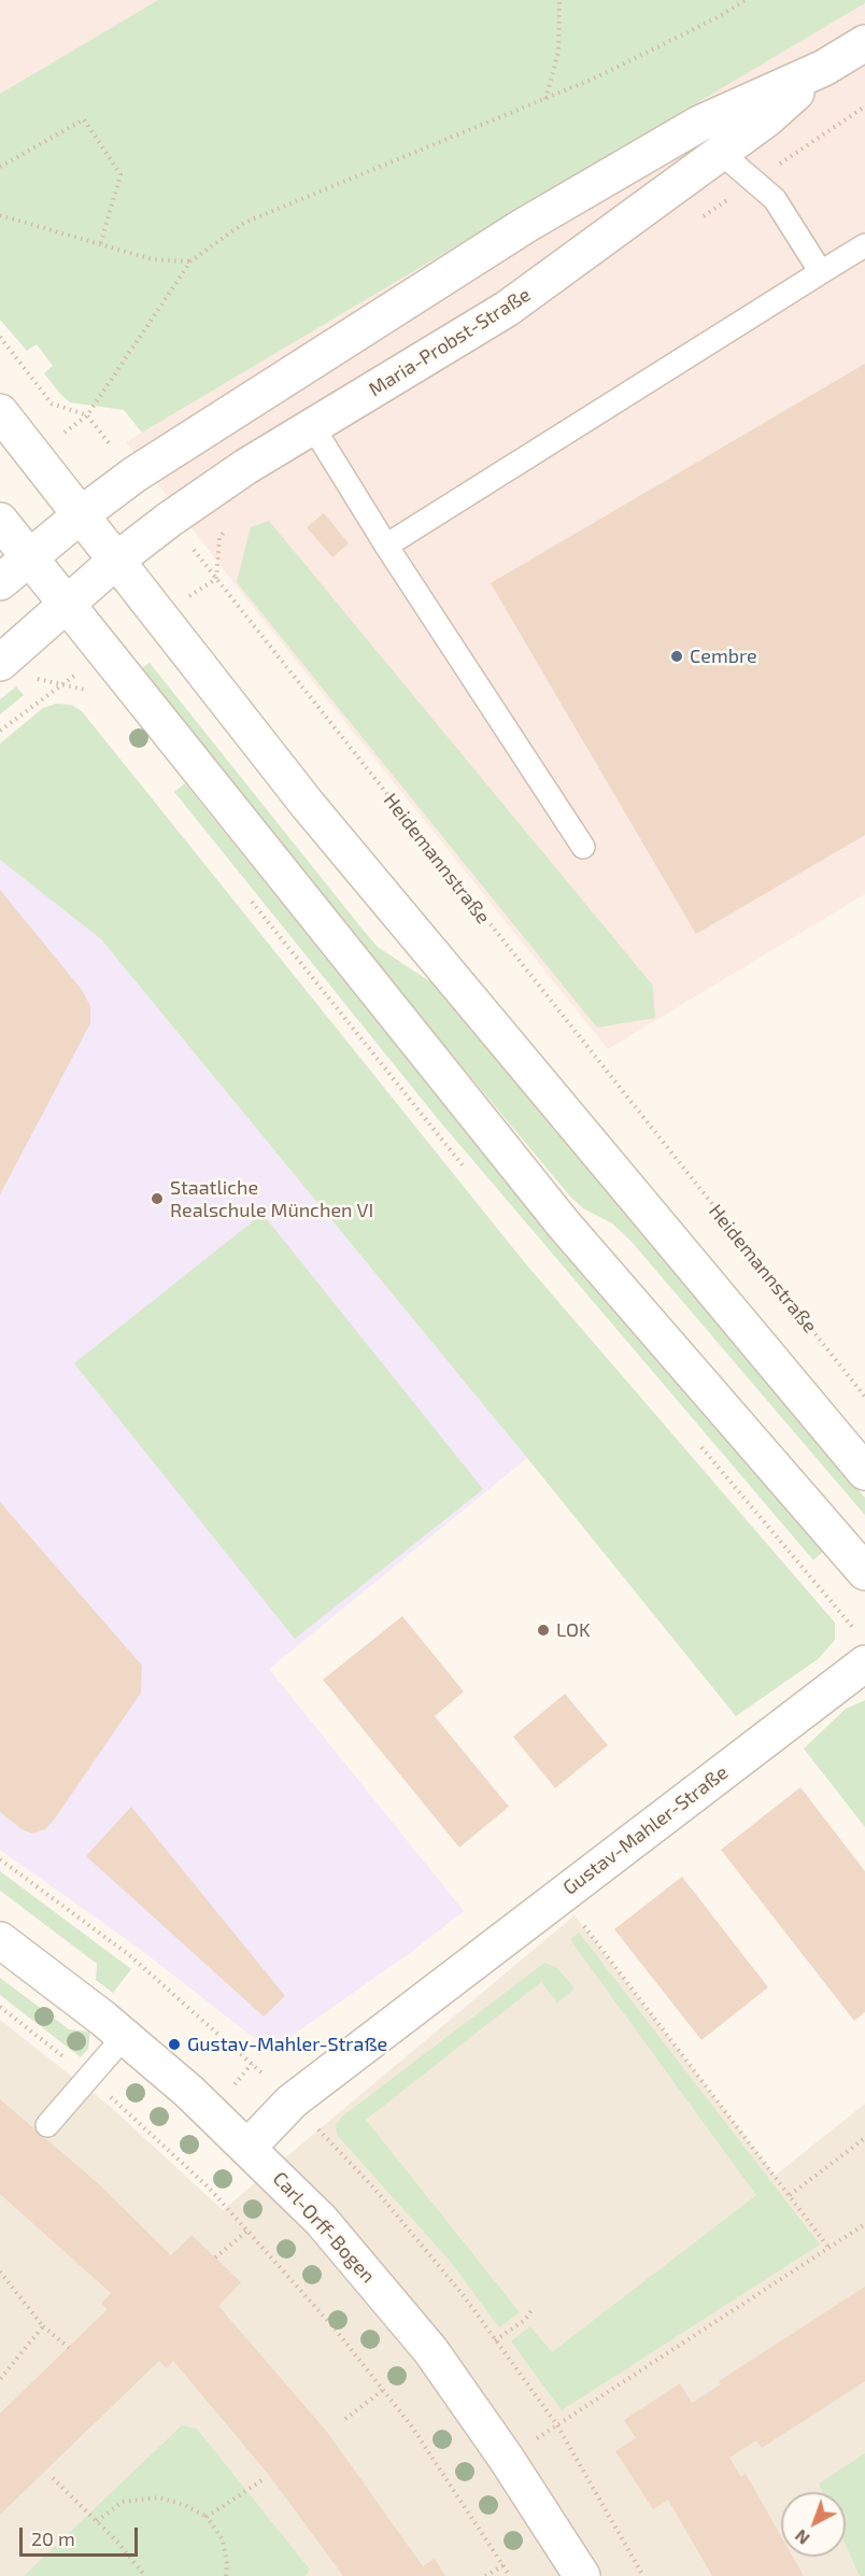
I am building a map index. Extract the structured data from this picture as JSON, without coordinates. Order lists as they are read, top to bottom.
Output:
{
  "streets": {
    "street": ["Maria-Probst-Straße", "Gustav-Mahler-Straße", "Carl-Orff-Bogen"],
    "path": ["Heidemannstraße"]
  },
  "crossings": [
    ["Maria-Probst-Straße", "Heidemannstraße"],
    ["Gustav-Mahler-Straße", "Carl-Orff-Bogen"]
  ],
  "places": [
    "Cembre",
    "Staatliche Realschule München VI",
    "LOK",
    "Gustav-Mahler-Straße"
  ],
  "scale_bar": "20 m",
  "north": "bottom left"
}
